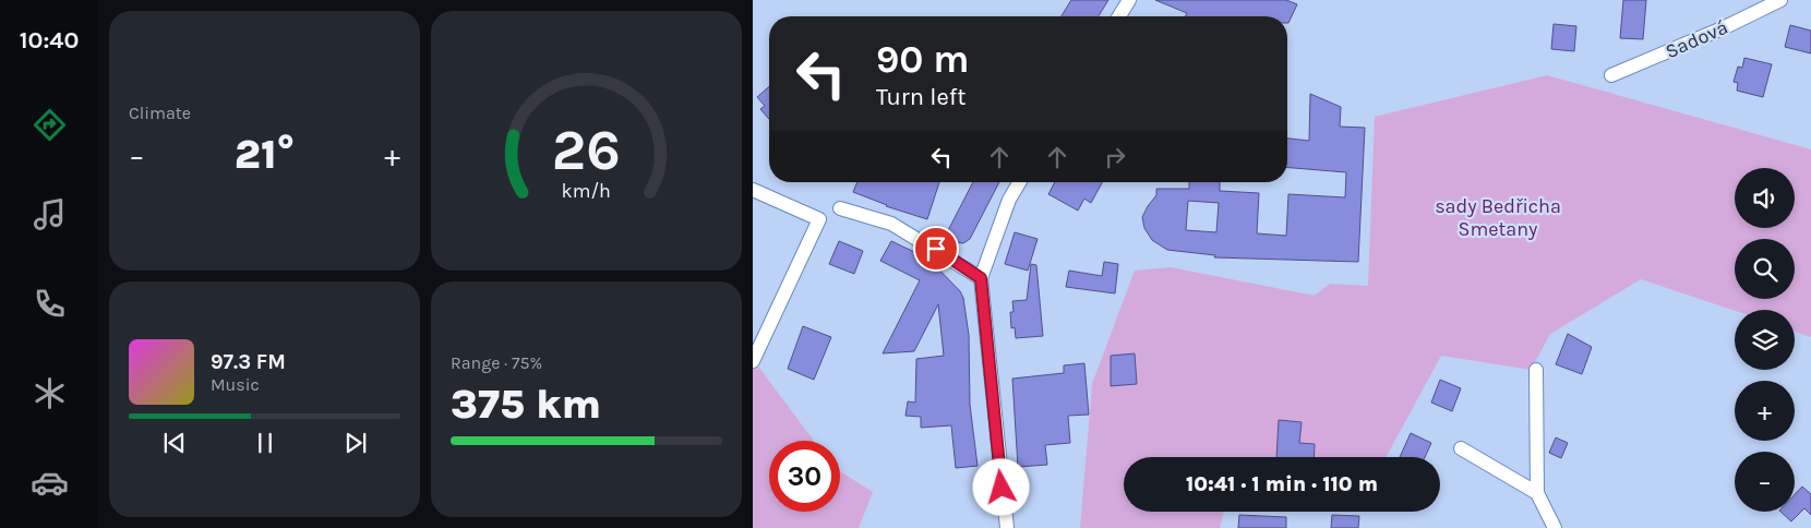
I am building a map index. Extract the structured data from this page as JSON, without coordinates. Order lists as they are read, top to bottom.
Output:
{
  "streets": {
    "street": ["Sadová"]
  },
  "parks": ["sady Bedřicha Smetany"],
  "page": {
    "tabs": "10:40",
    "tile": [
      "Climate",
      ["Range · 75%", "375 km"]
    ],
    "turn": ["90 m", "Turn left"],
    "heat": ["−", "21°", "+"],
    "map_buttons": ["+", "−"],
    "song": ["97.3 FM", "Music"],
    "limit": "30",
    "trip": "10:41 · 1 min · 110 m",
    "gauge": ["26", "km/h"]
  }
}
